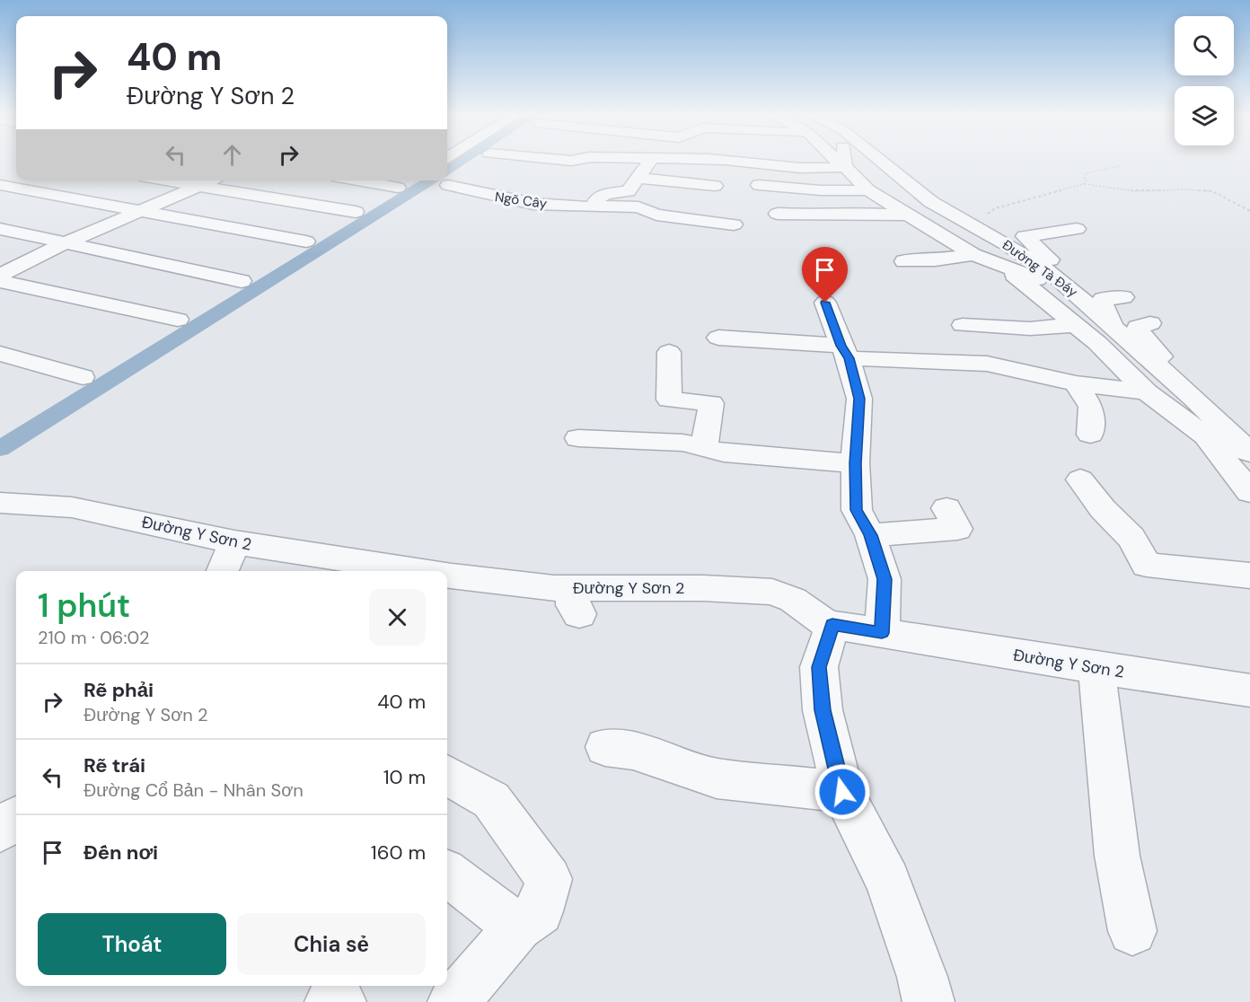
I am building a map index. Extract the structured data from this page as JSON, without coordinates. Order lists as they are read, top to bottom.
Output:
{
  "streets": {
    "street": ["Ngõ Cây", "Đường Tà Đáy", "Đường Y Sơn 2"]
  },
  "page": {
    "turn": ["40 m", "Đường Y Sơn 2"],
    "heading": ["1 phút", "210 m · 06:02"],
    "list": [
      {
        "name": "Rẽ phải",
        "note": "Đường Y Sơn 2",
        "value": "40 m"
      },
      {
        "name": "Rẽ trái",
        "note": "Đường Cổ Bản - Nhân Sơn",
        "value": "10 m"
      },
      {
        "name": "Đến nơi",
        "value": "160 m"
      }
    ],
    "buttons": ["Thoát", "Chia sẻ"]
  }
}
